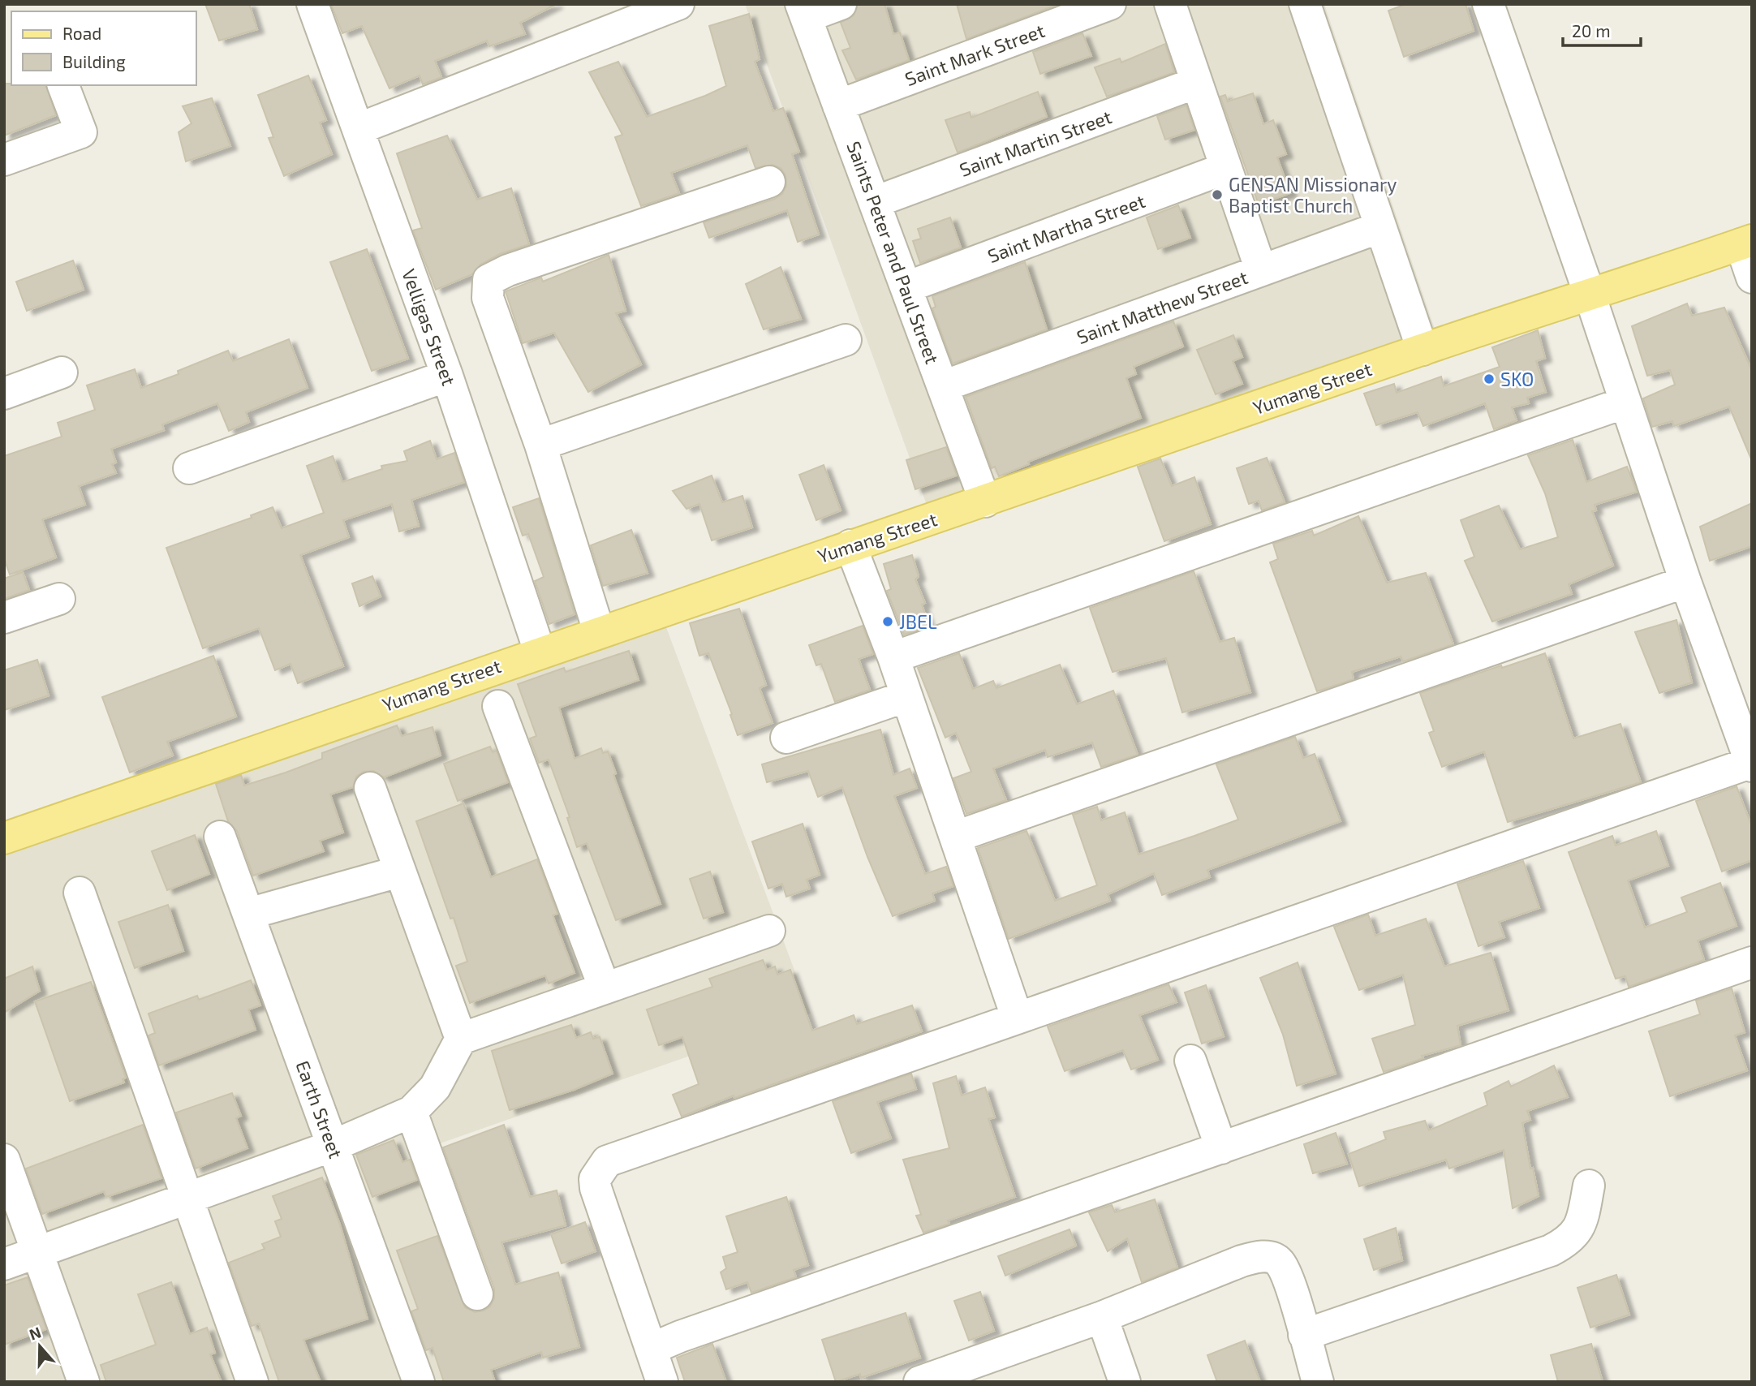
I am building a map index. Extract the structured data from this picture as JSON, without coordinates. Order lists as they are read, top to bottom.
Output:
{
  "streets": {
    "main road": ["Yumang Street"],
    "street": [
      "Saint Mark Street",
      "Saint Martin Street",
      "Saint Martha Street",
      "Saints Peter and Paul Street",
      "Saint Matthew Street",
      "Velligas Street",
      "Earth Street"
    ]
  },
  "crossings": [
    ["Saint Mark Street", "Saints Peter and Paul Street"],
    ["Saint Martin Street", "Saints Peter and Paul Street"],
    ["Saint Martha Street", "Saints Peter and Paul Street"],
    ["Saints Peter and Paul Street", "Saint Matthew Street"],
    ["Saints Peter and Paul Street", "Yumang Street"],
    ["Velligas Street", "Yumang Street"]
  ],
  "places": ["GENSAN Missionary Baptist Church", "SKO", "JBEL"],
  "legend": ["Road", "Building"],
  "scale_bar": "20 m",
  "north": "top"
}
